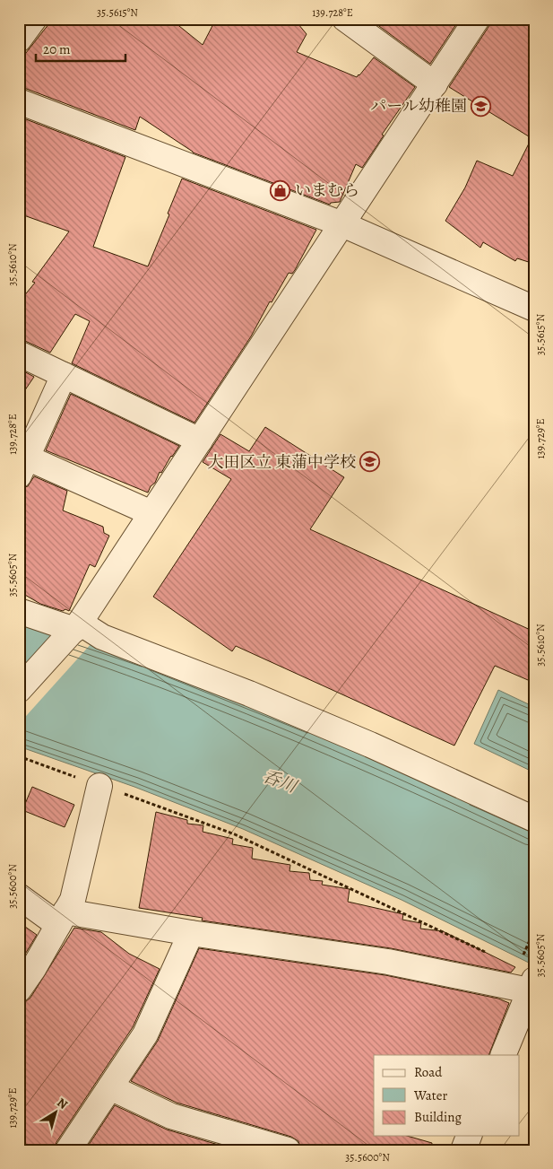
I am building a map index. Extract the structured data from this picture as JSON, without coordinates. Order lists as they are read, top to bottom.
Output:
{
  "water": ["呑川"],
  "places": {
    "school or university": ["パール幼稚園", "大田区立 東蒲中学校"],
    "shop": ["いまむら"]
  },
  "legend": ["Road", "Water", "Building"],
  "scale_bar": "20 m",
  "north": "top right",
  "coordinates": [
    "35.5615°N",
    "139.728°E",
    "35.5610°N",
    "139.729°E",
    "35.5605°N",
    "35.5600°N"
  ]
}
